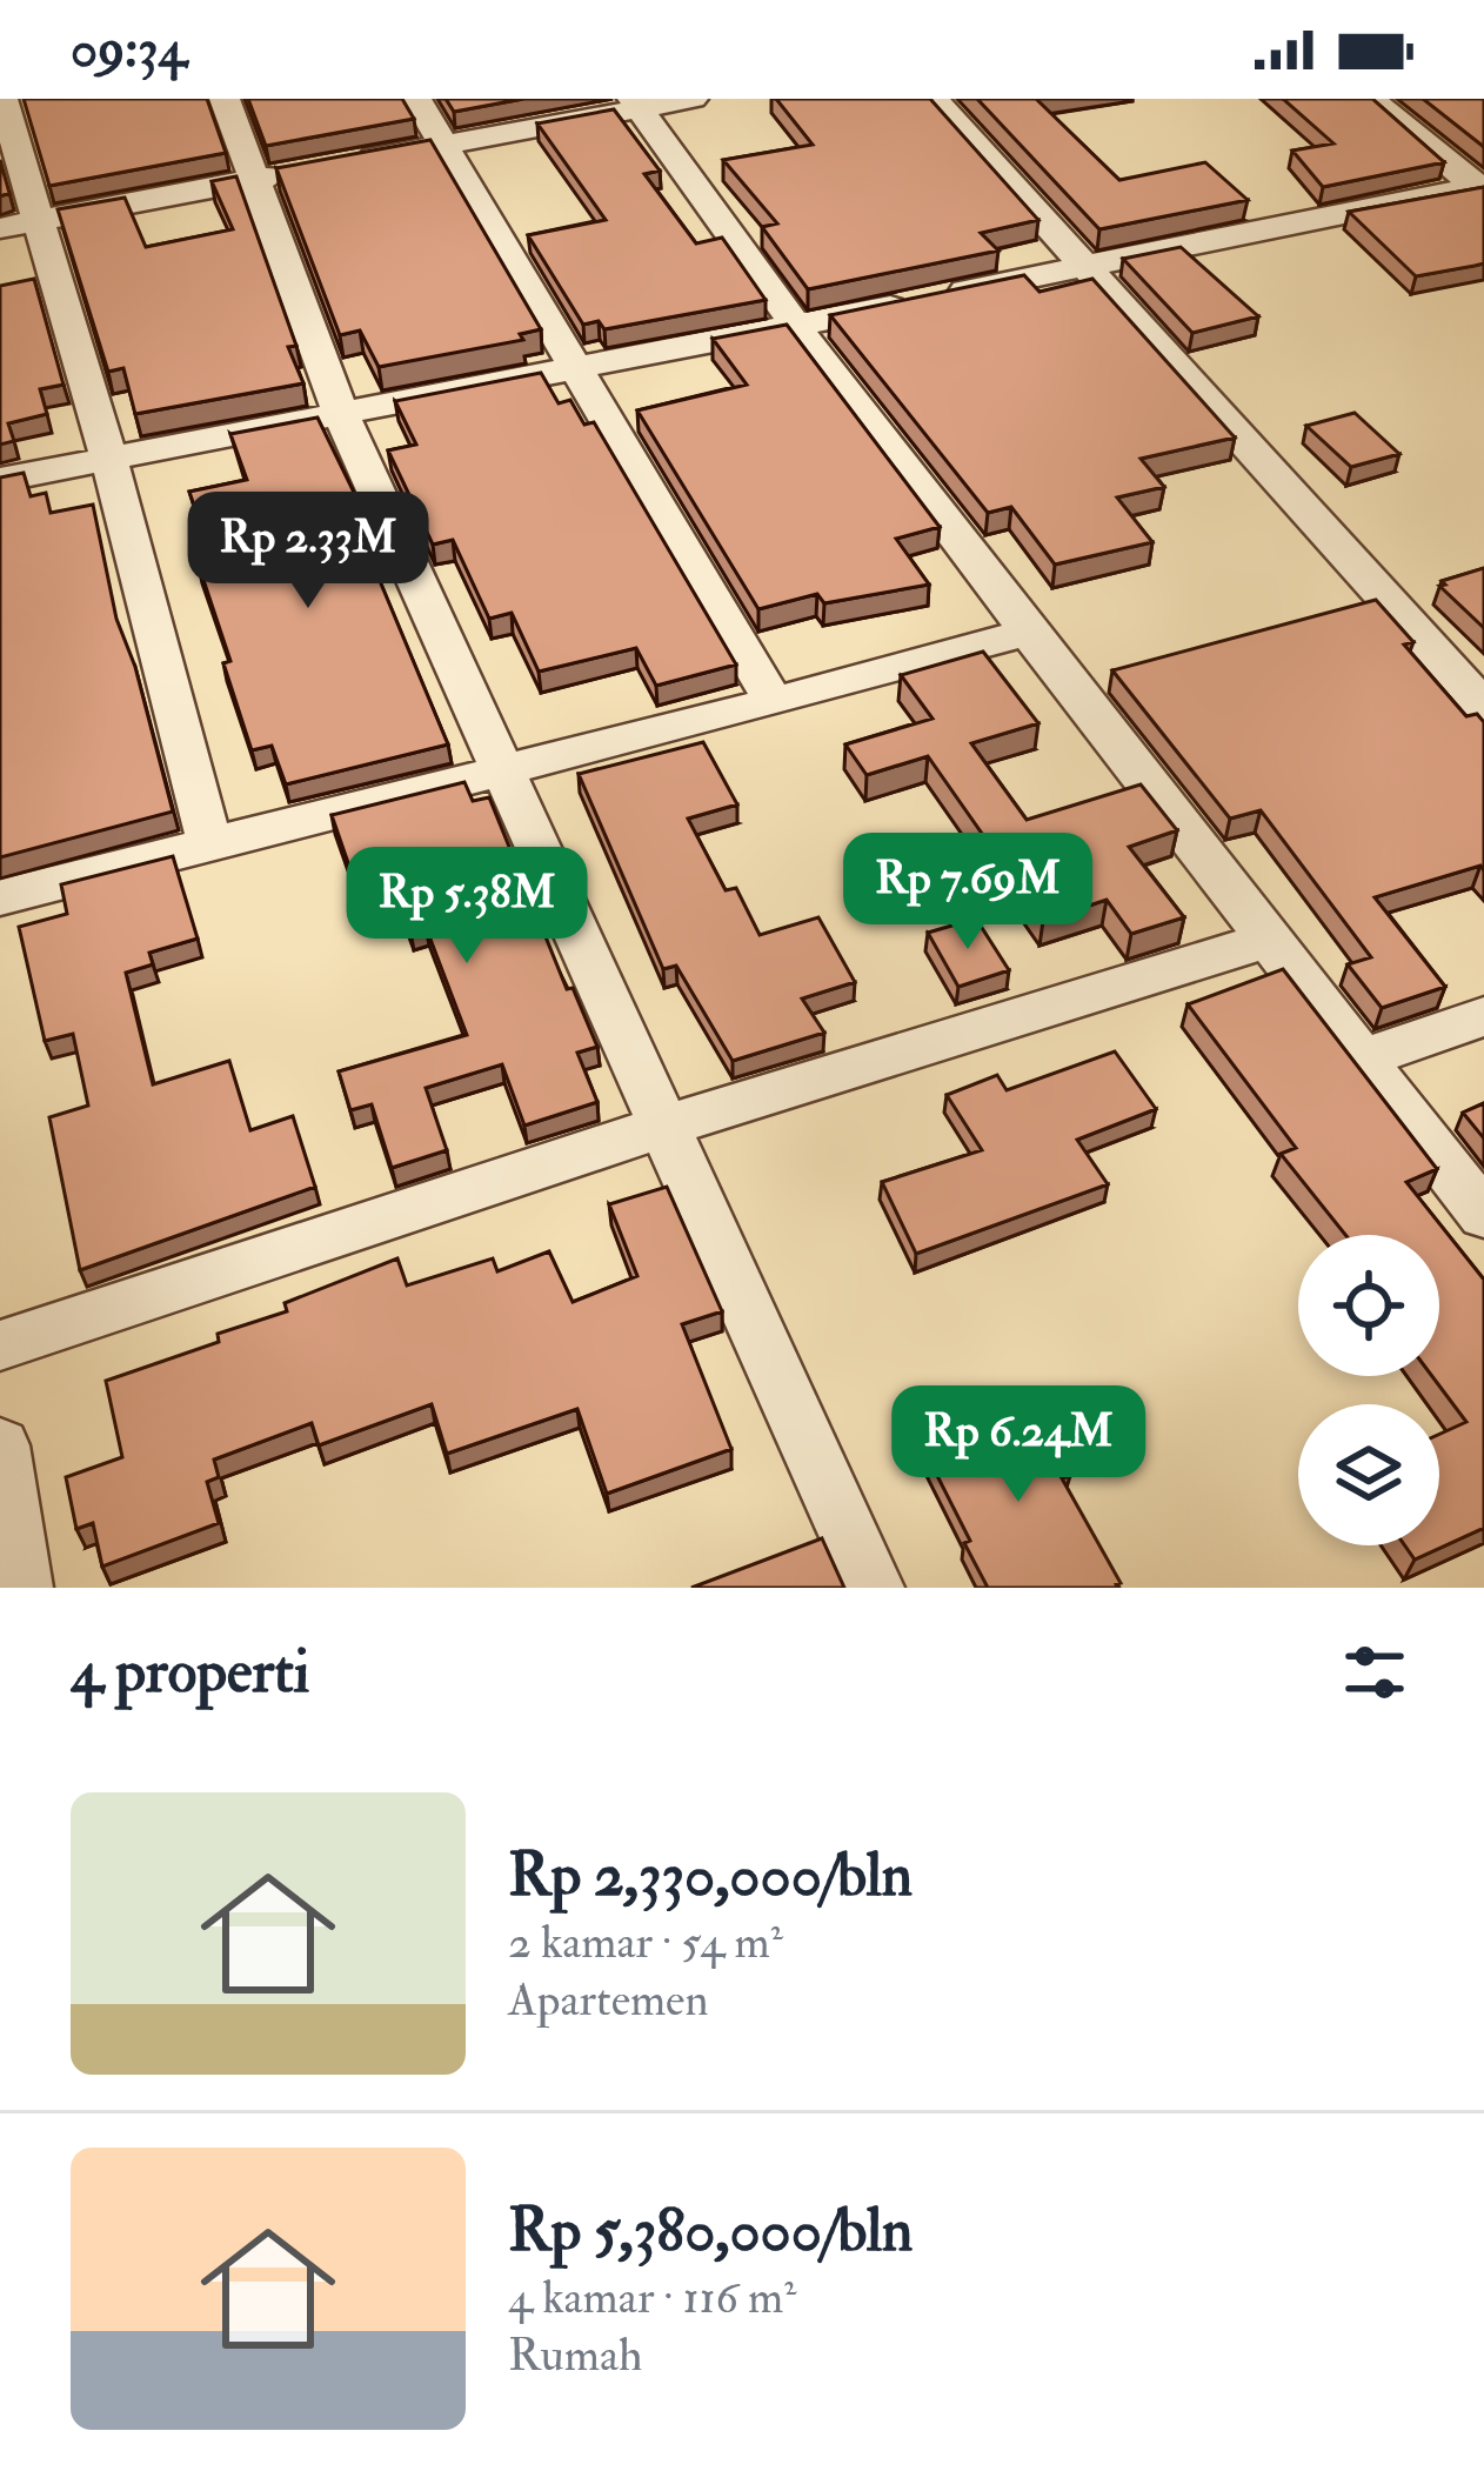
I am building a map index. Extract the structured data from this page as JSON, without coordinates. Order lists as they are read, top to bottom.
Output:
{
  "page": {
    "status": "09:34",
    "price": [
      "Rp 2.33M",
      "Rp 7.69M",
      "Rp 5.38M",
      "Rp 6.24M"
    ],
    "heading": "4 properti",
    "list": [
      {
        "name": "Rp 2,330,000/bln",
        "note": "2 kamar · 54 m² · Apartemen"
      },
      {
        "name": "Rp 5,380,000/bln",
        "note": "4 kamar · 116 m² · Rumah"
      }
    ]
  }
}
